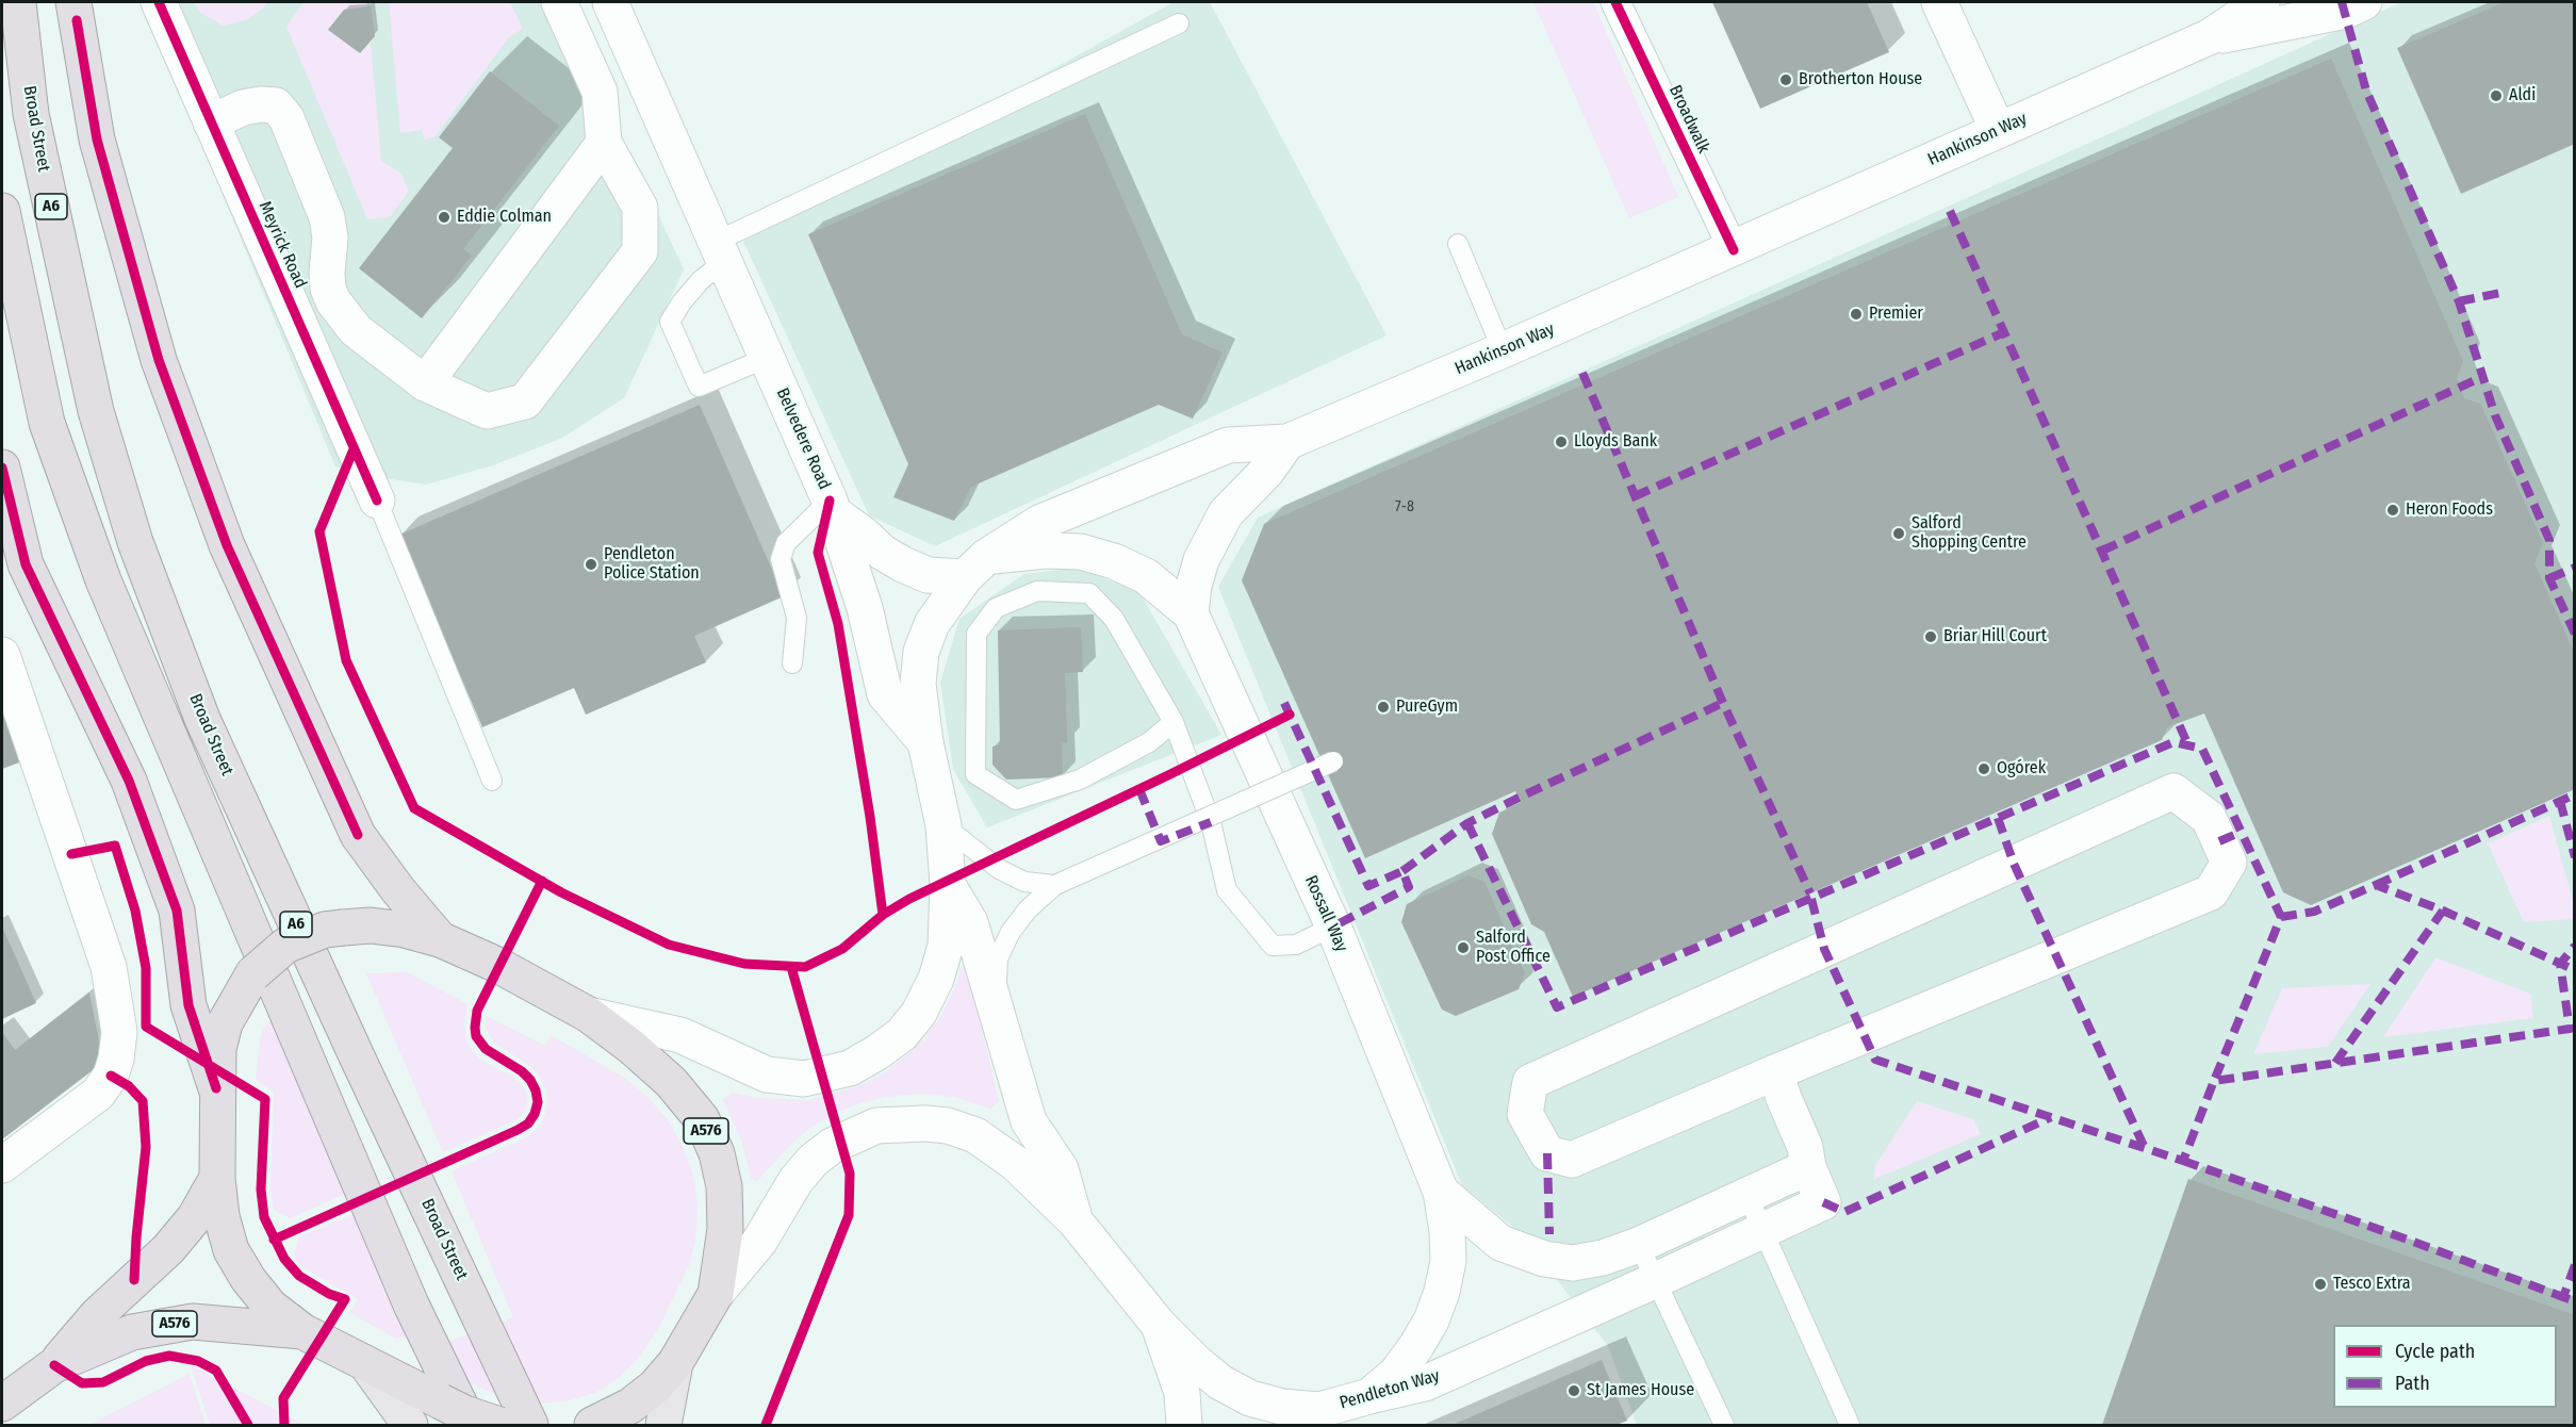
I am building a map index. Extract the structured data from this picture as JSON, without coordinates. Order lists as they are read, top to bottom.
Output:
{
  "streets": {
    "highway": ["Broad Street", "A6", "A576"],
    "street": [
      "Broadwalk",
      "Hankinson Way",
      "Meyrick Road",
      "Belvedere Road",
      "Rossall Way",
      "Pendleton Way"
    ]
  },
  "crossings": [
    ["Broadwalk", "Hankinson Way"],
    ["Hankinson Way", "Belvedere Road"],
    ["Belvedere Road", "A576"],
    ["Rossall Way", "Pendleton Way"],
    ["A576", "Pendleton Way"]
  ],
  "places": [
    "Brotherton House",
    "Aldi",
    "Eddie Colman",
    "Premier",
    "Lloyds Bank",
    "Heron Foods",
    "Salford Shopping Centre",
    "Pendleton Police Station",
    "Briar Hill Court",
    "PureGym",
    "Ogórek",
    "Salford Post Office",
    "Tesco Extra",
    "St James House"
  ],
  "house_numbers": ["7-8"],
  "legend": ["Cycle path", "Path"]
}
